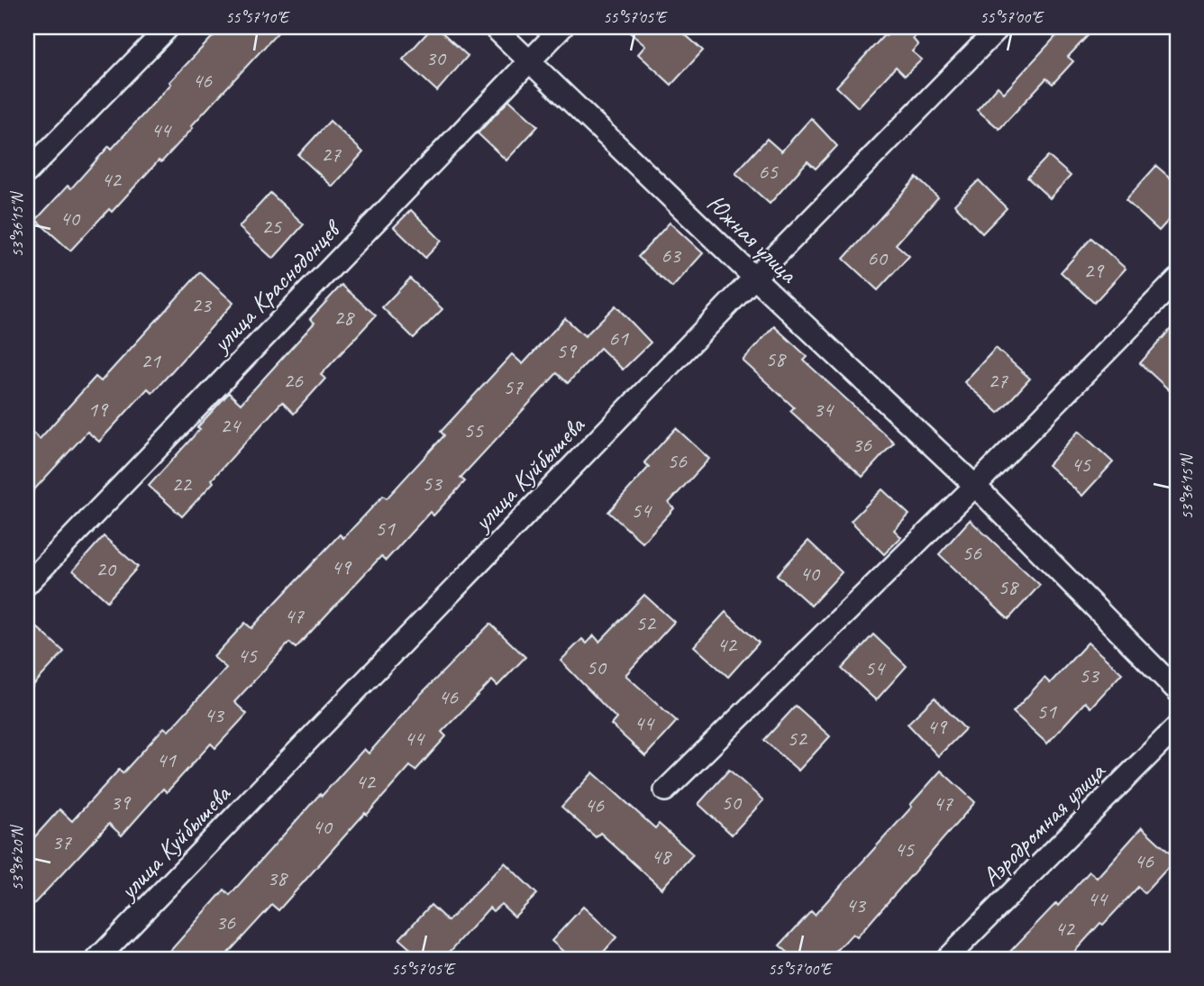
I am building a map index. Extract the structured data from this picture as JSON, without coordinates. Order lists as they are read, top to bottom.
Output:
{
  "streets": {
    "street": [
      "Южная улица",
      "улица Краснодонцев",
      "улица Куйбышева",
      "Аэродромная улица"
    ]
  },
  "crossings": [
    ["Южная улица", "улица Краснодонцев"],
    ["Южная улица", "улица Куйбышева"]
  ],
  "house_numbers": [
    "30",
    "46",
    "44",
    "27",
    "65",
    "42",
    "40",
    "25",
    "63",
    "60",
    "29",
    "23",
    "28",
    "61",
    "59",
    "58",
    "21",
    "26",
    "27",
    "57",
    "19",
    "34",
    "24",
    "55",
    "36",
    "56",
    "45",
    "53",
    "22",
    "54",
    "51",
    "56",
    "49",
    "20",
    "40",
    "58",
    "47",
    "52",
    "42",
    "45",
    "50",
    "54",
    "53",
    "46",
    "51",
    "43",
    "44",
    "49",
    "44",
    "52",
    "41",
    "42",
    "39",
    "50",
    "47",
    "46",
    "40",
    "37",
    "45",
    "48",
    "46",
    "38",
    "44",
    "43",
    "36",
    "42"
  ],
  "coordinates": [
    "55°57'10\"E",
    "55°57'05\"E",
    "55°57'00\"E",
    "53°36'15\"N",
    "53°36'20\"N"
  ]
}
